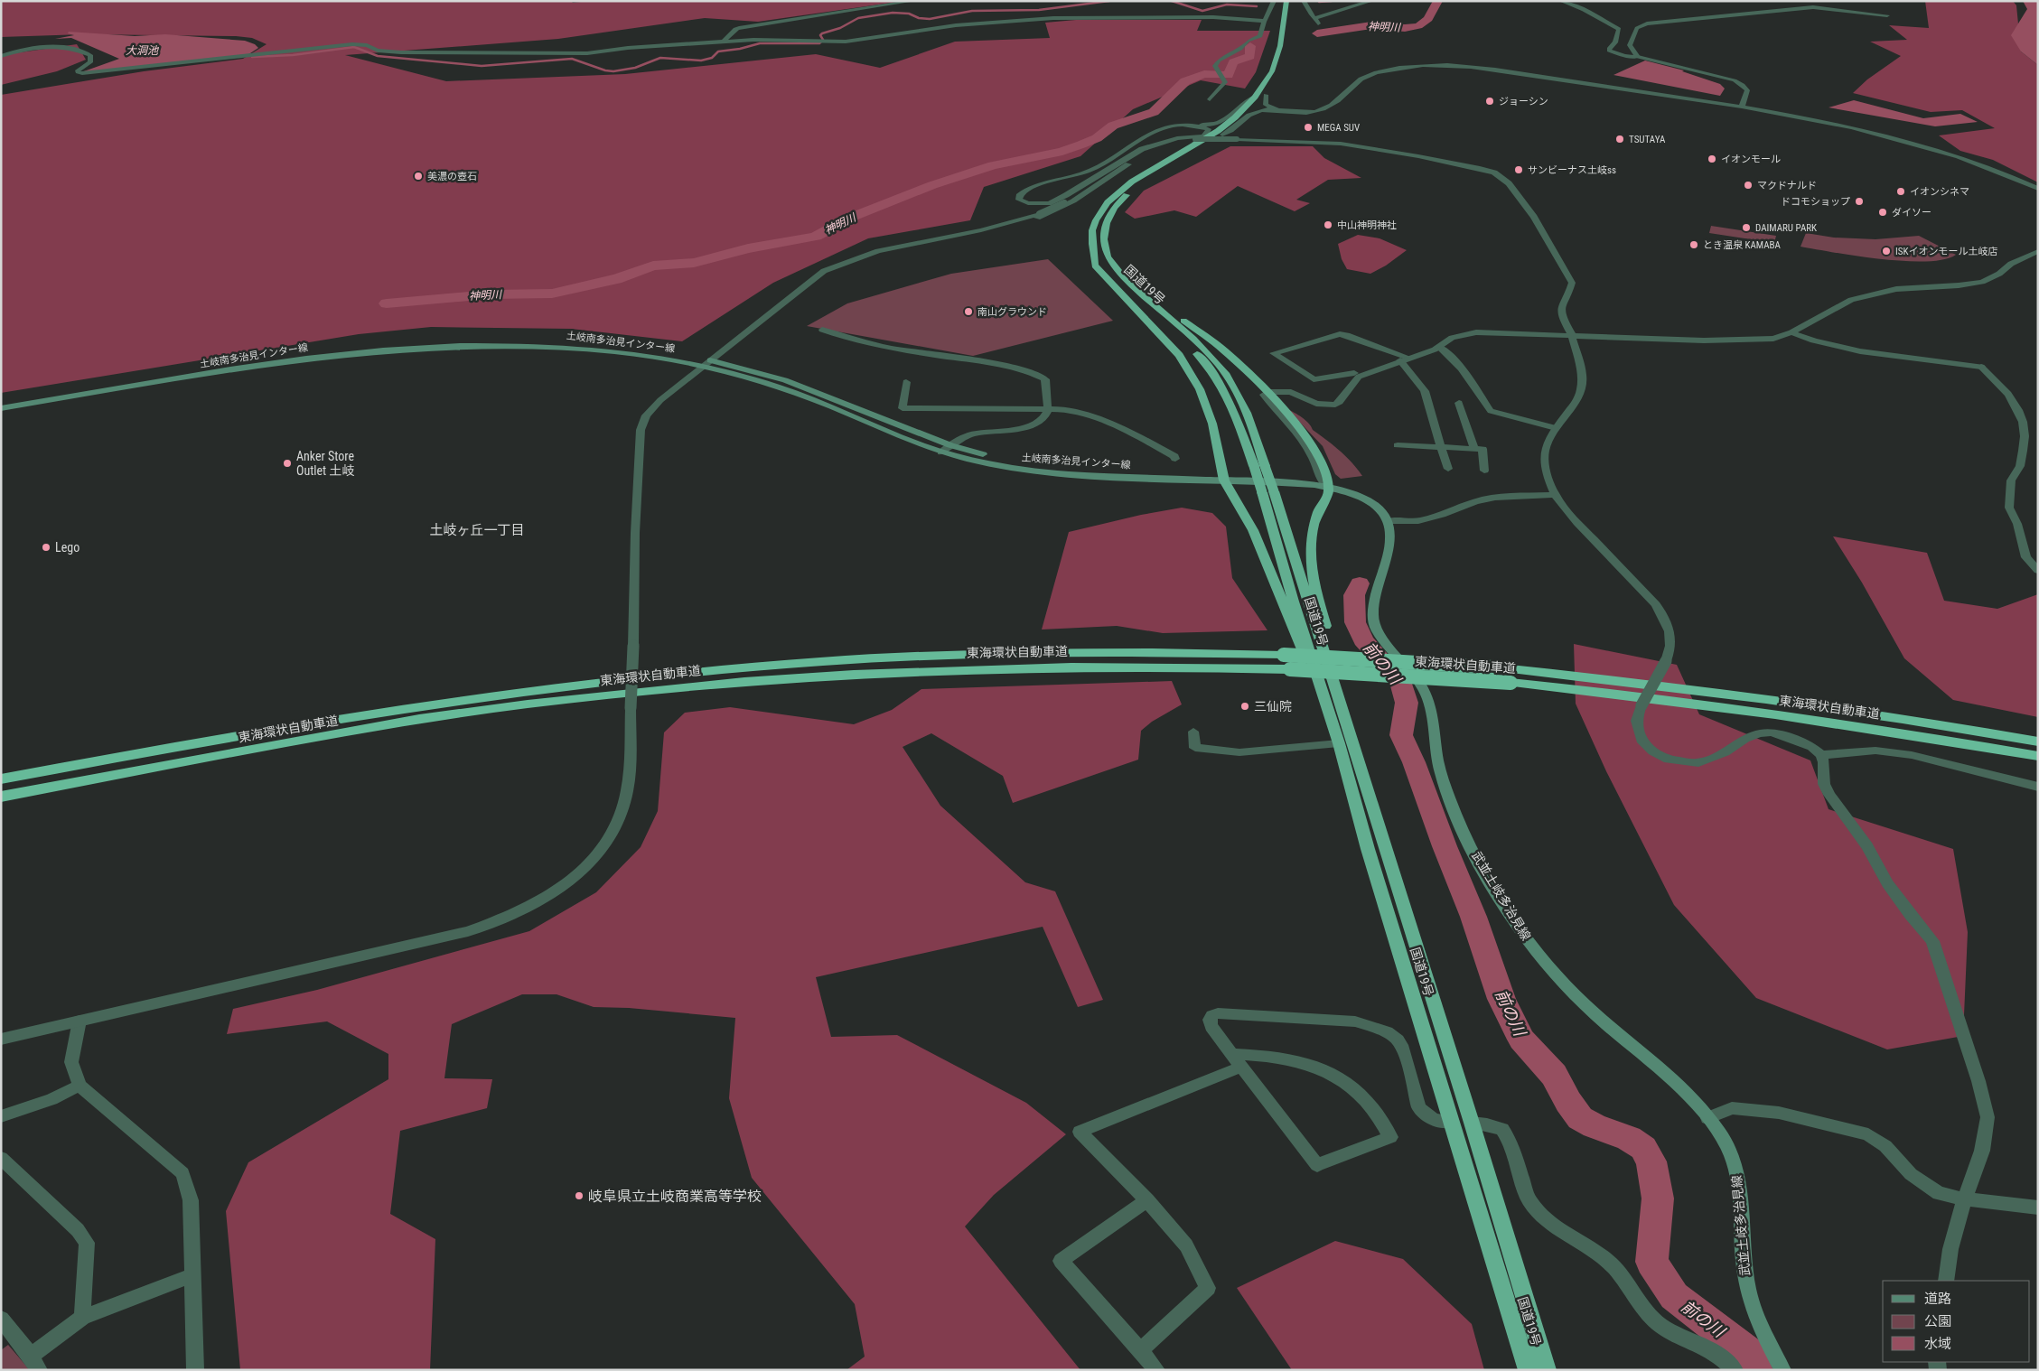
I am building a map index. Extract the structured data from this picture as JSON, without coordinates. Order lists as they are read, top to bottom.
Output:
{
  "streets": {
    "highway": ["国道19号", "東海環状自動車道"],
    "main road": ["土岐南多治見インター線", "武並土岐多治見線"]
  },
  "districts": ["土岐ヶ丘一丁目"],
  "water": ["神明川", "大洞池", "前の川"],
  "places": [
    "ジョーシン",
    "MEGA SUV",
    "TSUTAYA",
    "イオンモール",
    "サンビーナス土岐ss",
    "美濃の壺石",
    "マクドナルド",
    "イオンシネマ",
    "ドコモショップ",
    "ダイソー",
    "中山神明神社",
    "DAIMARU PARK",
    "とき温泉 KAMABA",
    "ISKイオンモール土岐店",
    "南山グラウンド",
    "Anker Store Outlet 土岐",
    "Lego",
    "三仙院",
    "岐阜県立土岐商業高等学校"
  ],
  "legend": ["道路", "公園", "水域"]
}
